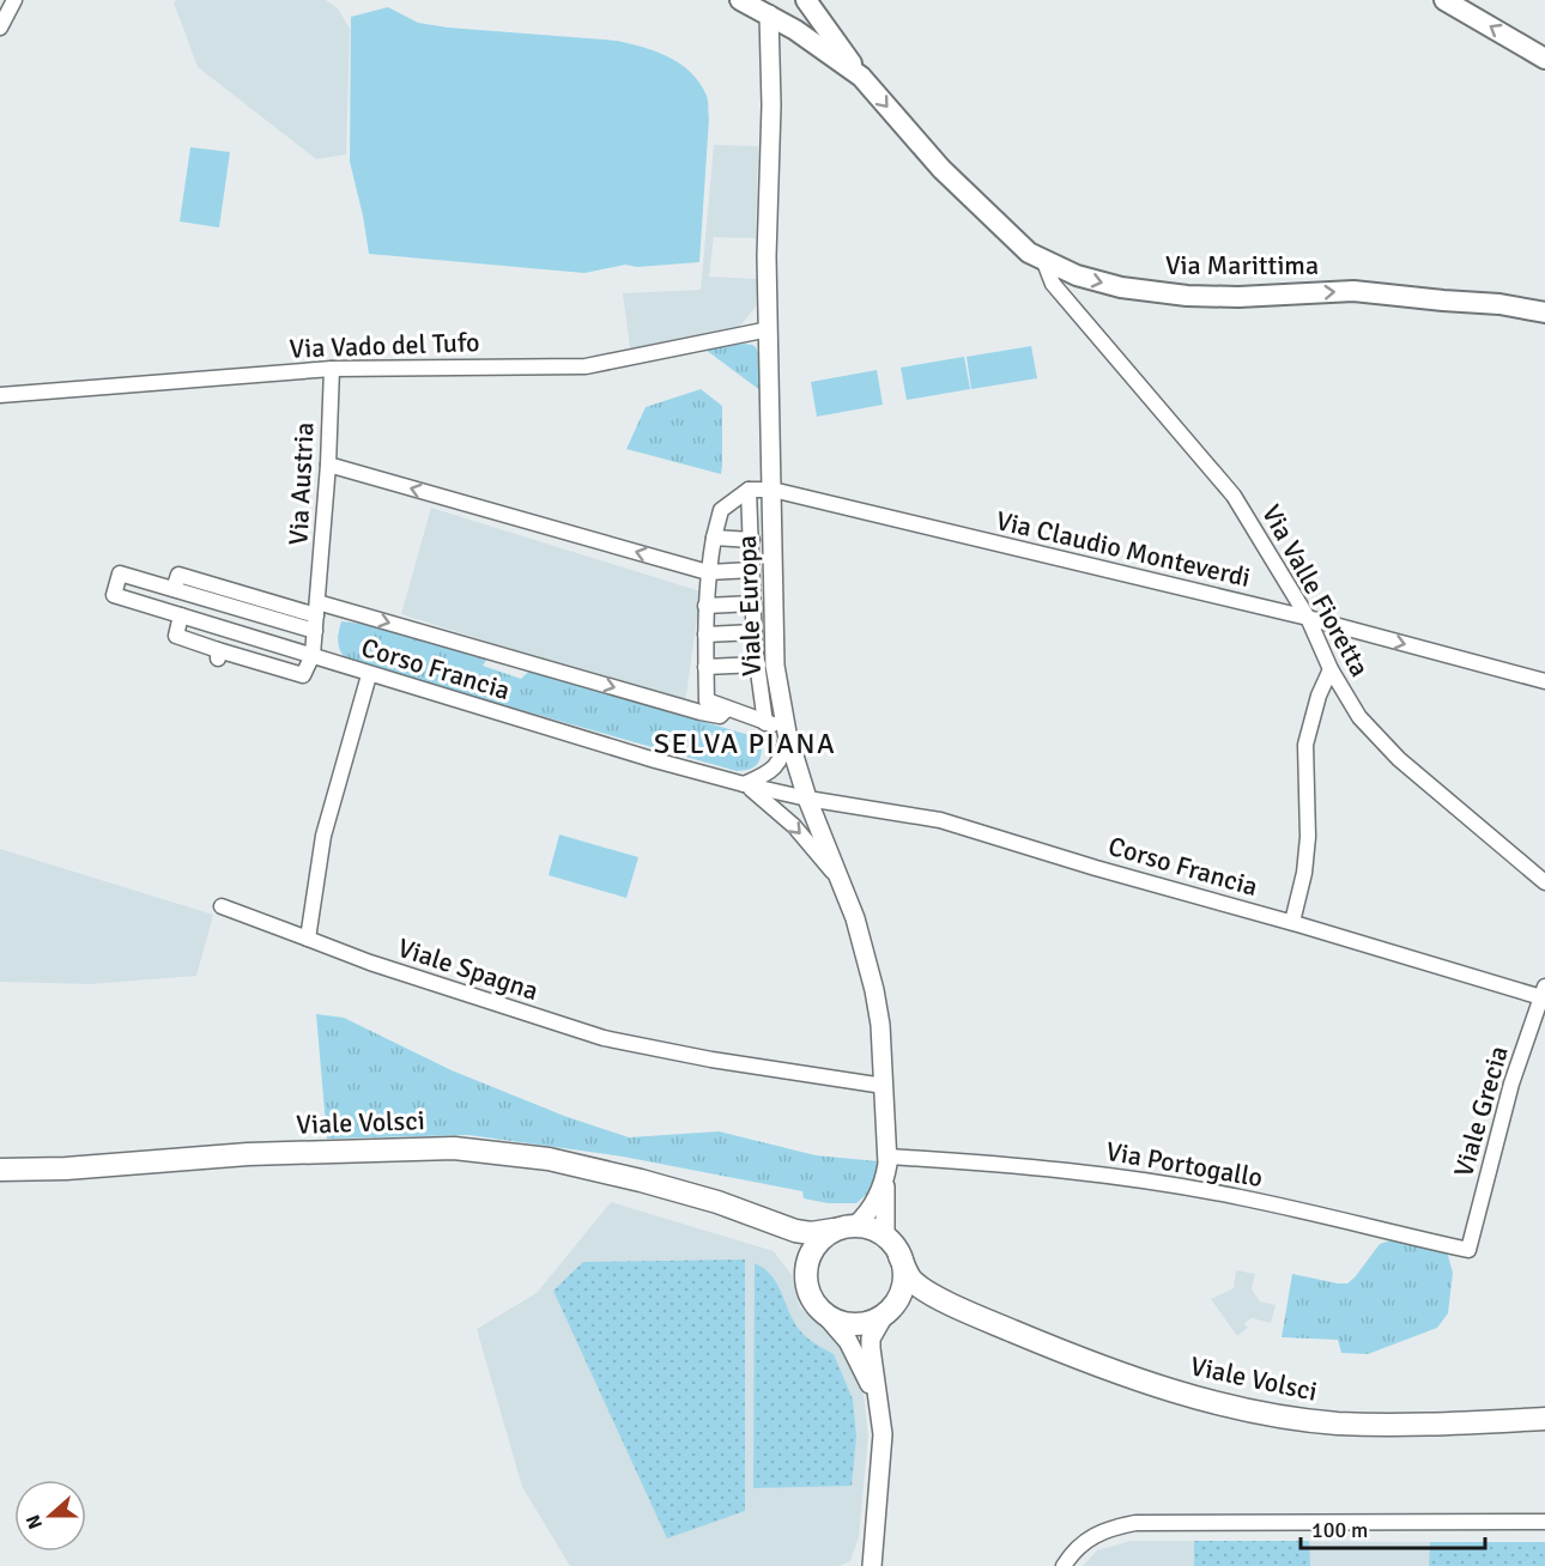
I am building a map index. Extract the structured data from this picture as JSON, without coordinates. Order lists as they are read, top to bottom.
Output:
{
  "streets": {
    "main road": ["Via Marittima", "Viale Volsci"],
    "street": [
      "Via Vado del Tufo",
      "Via Austria",
      "Via Claudio Monteverdi",
      "Via Valle Fioretta",
      "Viale Europa",
      "Corso Francia",
      "Viale Spagna",
      "Viale Grecia",
      "Via Portogallo"
    ]
  },
  "crossings": [
    ["Via Marittima", "Via Valle Fioretta"],
    ["Via Marittima", "Viale Europa"],
    ["Via Vado del Tufo", "Via Austria"],
    ["Via Vado del Tufo", "Viale Europa"],
    ["Via Austria", "Corso Francia"],
    ["Via Claudio Monteverdi", "Via Valle Fioretta"],
    ["Via Claudio Monteverdi", "Viale Europa"],
    ["Viale Europa", "Corso Francia"],
    ["Viale Europa", "Viale Spagna"],
    ["Viale Europa", "Via Portogallo"],
    ["Corso Francia", "Viale Grecia"],
    ["Viale Grecia", "Via Portogallo"]
  ],
  "one_way": ["Via Marittima"],
  "districts": ["SELVA PIANA"],
  "scale_bar": "100 m",
  "north": "left"
}
